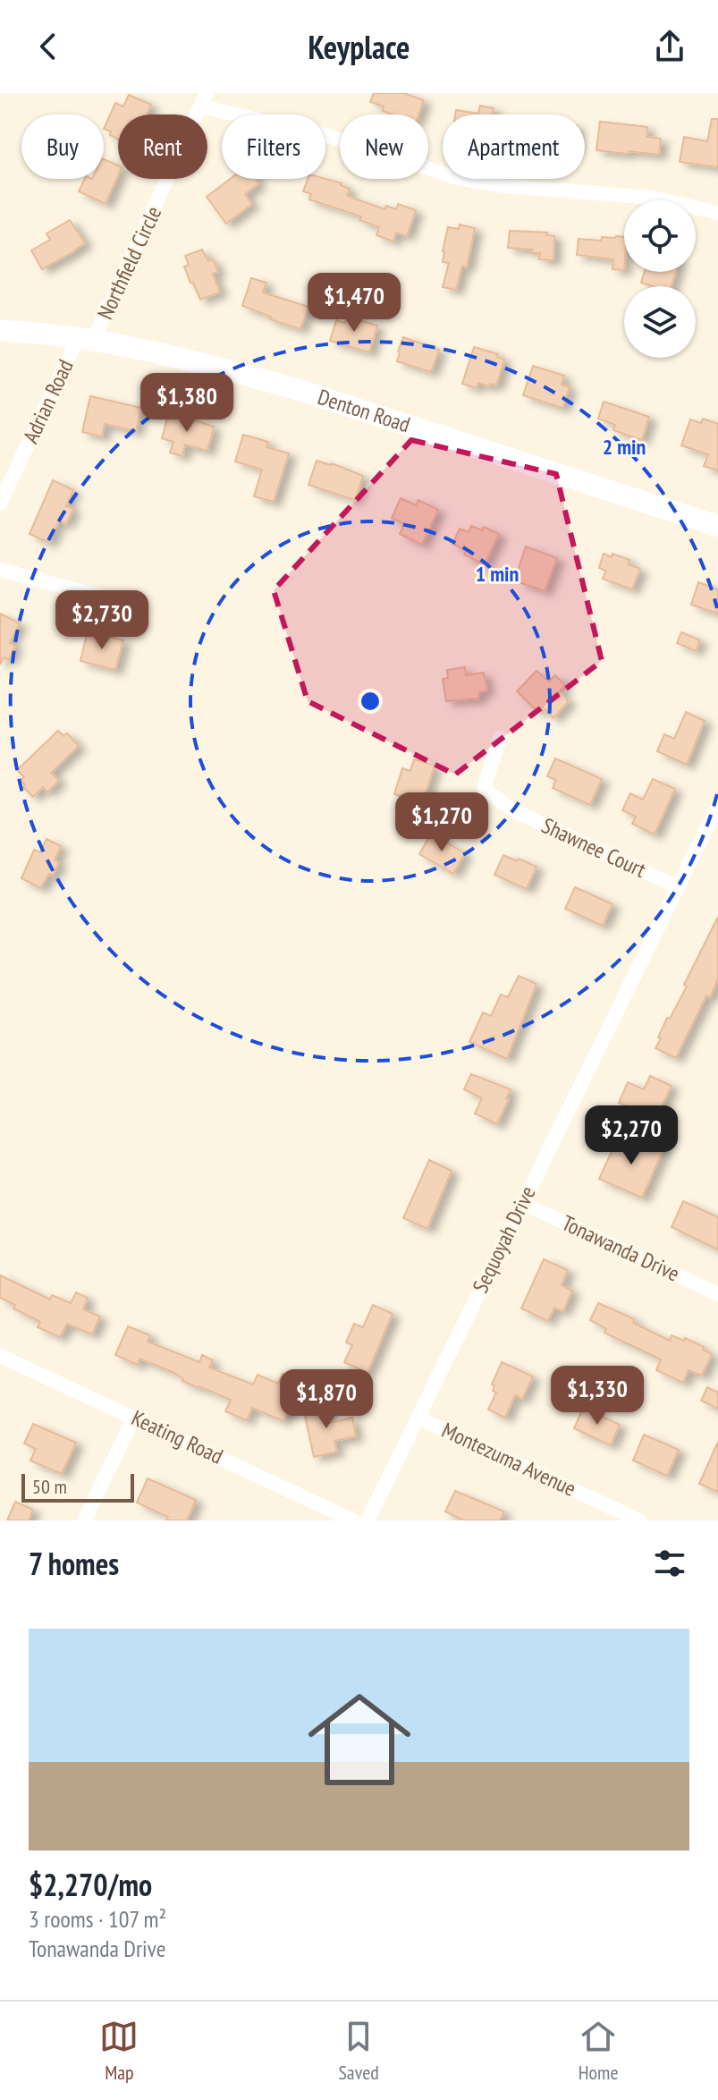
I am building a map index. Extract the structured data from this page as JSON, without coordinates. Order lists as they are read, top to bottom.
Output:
{
  "streets": {
    "street": [
      "Northfield Circle",
      "Adrian Road",
      "Denton Road",
      "Shawnee Court",
      "Sequoyah Drive",
      "Tonawanda Drive",
      "Keating Road",
      "Montezuma Avenue"
    ]
  },
  "crossings": [
    ["Northfield Circle", "Adrian Road"],
    ["Northfield Circle", "Denton Road"],
    ["Adrian Road", "Denton Road"],
    ["Shawnee Court", "Sequoyah Drive"],
    ["Sequoyah Drive", "Tonawanda Drive"],
    ["Sequoyah Drive", "Montezuma Avenue"]
  ],
  "scale_bar": "50 m",
  "page": {
    "header": "Keyplace",
    "chip": [
      "Buy",
      "Rent",
      "Filters",
      "New",
      "Apartment"
    ],
    "price": [
      "$1,470",
      "$1,380",
      "$2,730",
      "$1,270",
      "$2,270",
      "$1,330",
      "$1,870"
    ],
    "scale": "50 m",
    "heading": "7 homes",
    "list": [
      {
        "name": "$2,270/mo",
        "note": "3 rooms · 107 m² · Tonawanda Drive"
      }
    ],
    "tabs": ["Map", "Saved", "Home"]
  },
  "rings": ["2 min", "1 min"]
}
